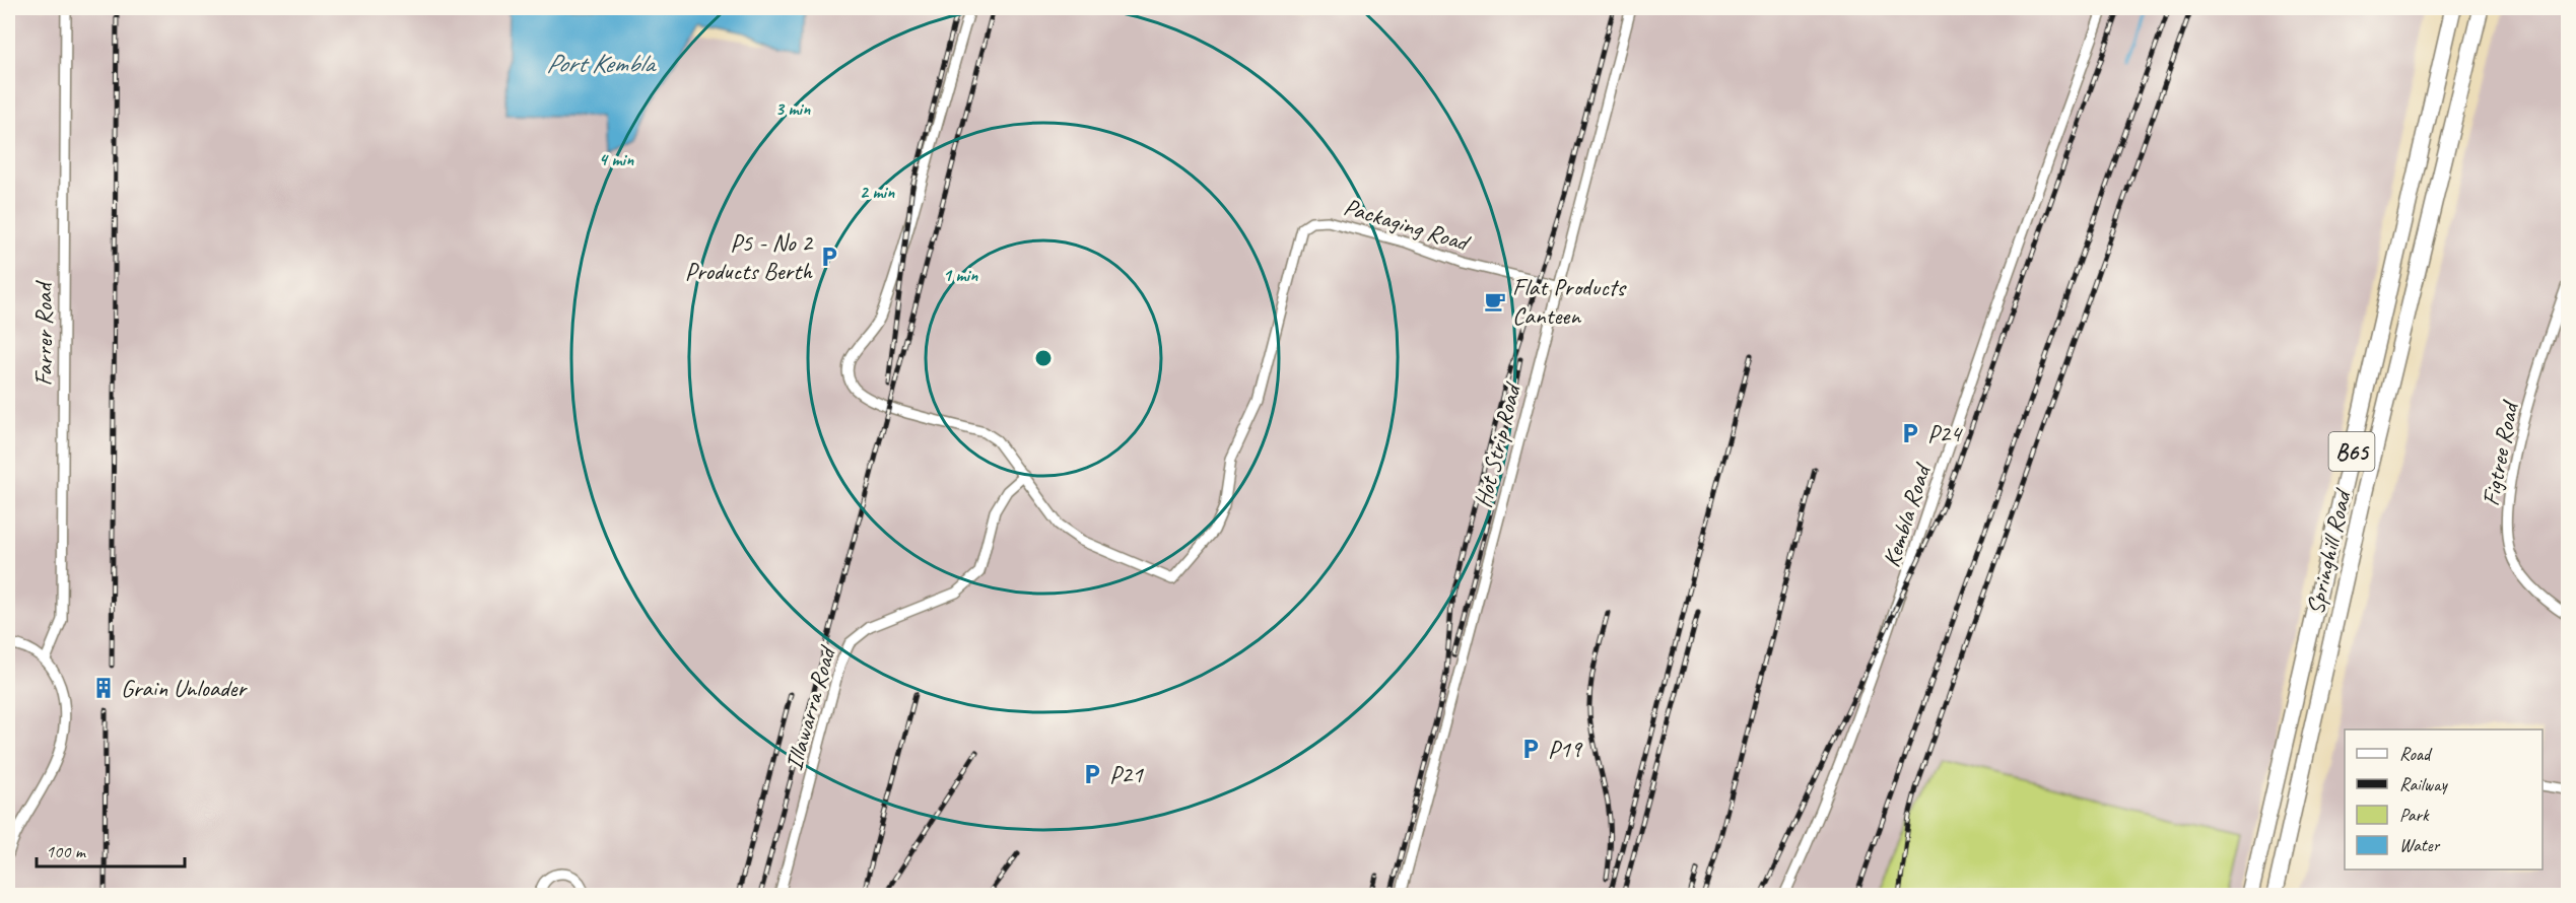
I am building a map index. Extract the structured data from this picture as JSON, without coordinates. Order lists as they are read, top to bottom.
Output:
{
  "streets": {
    "main road": ["B65", "Springhill Road"],
    "street": [
      "Packaging Road",
      "Farrer Road",
      "Hot Strip Road",
      "Figtree Road",
      "Kembla Road",
      "Illawarra Road"
    ]
  },
  "crossings": [
    ["Packaging Road", "Hot Strip Road"],
    ["Packaging Road", "Illawarra Road"]
  ],
  "water": ["Port Kembla"],
  "places": {
    "parking": [
      "P5 - No 2 Products Berth",
      "P24",
      "P19",
      "P21"
    ],
    "cafe": ["Flat Products Canteen"],
    "building": ["Grain Unloader"]
  },
  "legend": [
    "Road",
    "Railway",
    "Park",
    "Water"
  ],
  "scale_bar": "100 m",
  "rings": [
    "3 min",
    "4 min",
    "2 min",
    "1 min"
  ]
}
